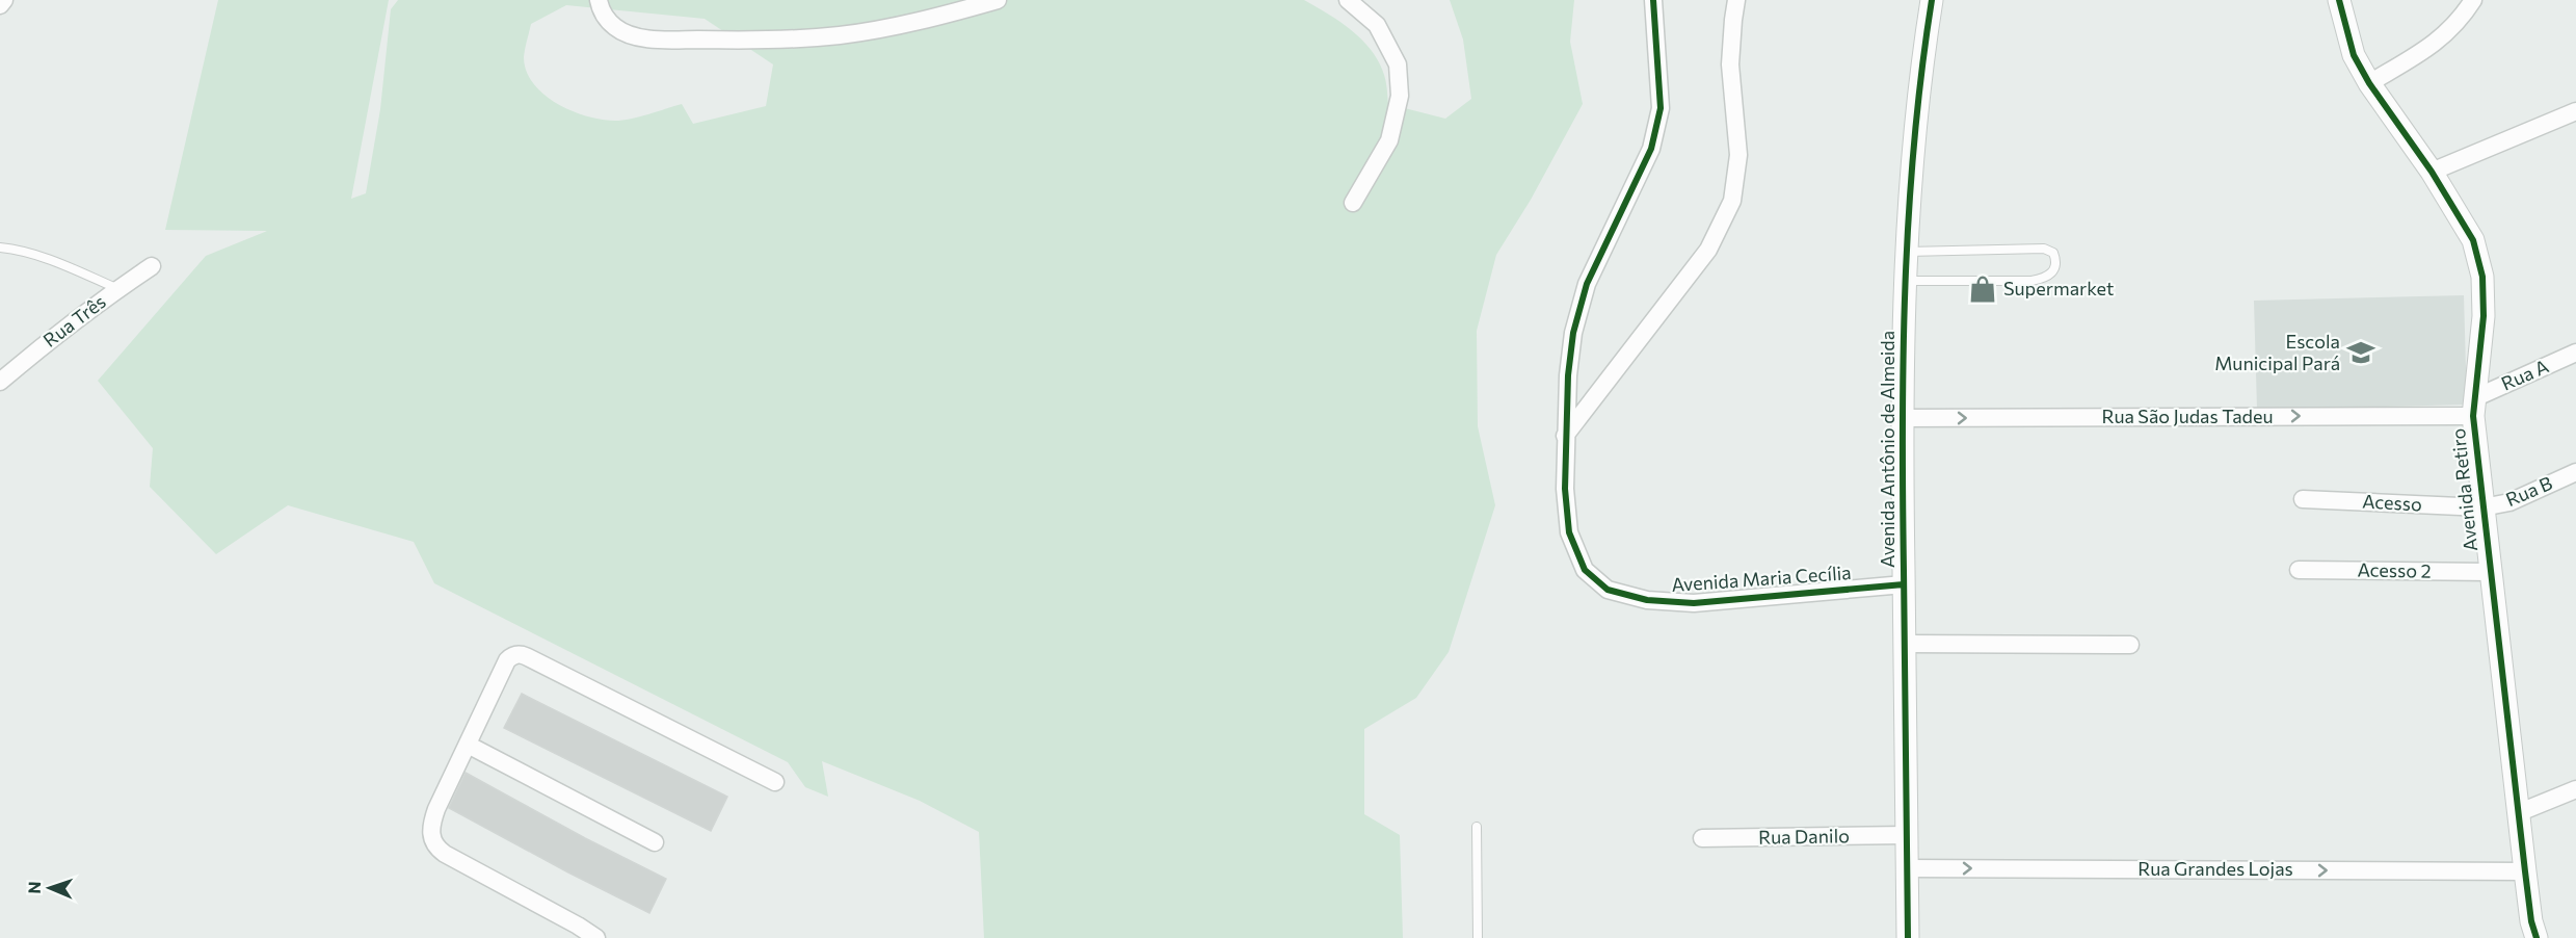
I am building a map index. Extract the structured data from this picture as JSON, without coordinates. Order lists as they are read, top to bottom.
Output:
{
  "streets": {
    "street": [
      "Rua Três",
      "Rua A",
      "Rua São Judas Tadeu",
      "Avenida Antônio de Almeida",
      "Avenida Retiro",
      "Rua B",
      "Acesso",
      "Acesso 2",
      "Avenida Maria Cecília",
      "Rua Danilo",
      "Rua Grandes Lojas"
    ]
  },
  "crossings": [
    ["Rua A", "Rua São Judas Tadeu"],
    ["Rua A", "Avenida Retiro"],
    ["Rua São Judas Tadeu", "Avenida Antônio de Almeida"],
    ["Rua São Judas Tadeu", "Avenida Retiro"],
    ["Avenida Antônio de Almeida", "Avenida Maria Cecília"],
    ["Avenida Antônio de Almeida", "Rua Danilo"],
    ["Avenida Antônio de Almeida", "Rua Grandes Lojas"],
    ["Avenida Retiro", "Rua B"],
    ["Avenida Retiro", "Acesso"],
    ["Avenida Retiro", "Acesso 2"],
    ["Avenida Retiro", "Rua Grandes Lojas"],
    ["Rua B", "Acesso"]
  ],
  "one_way": ["Rua São Judas Tadeu", "Rua Grandes Lojas"],
  "places": {
    "shop": ["Supermarket"],
    "school or university": ["Escola Municipal Pará"]
  },
  "north": "left"
}
